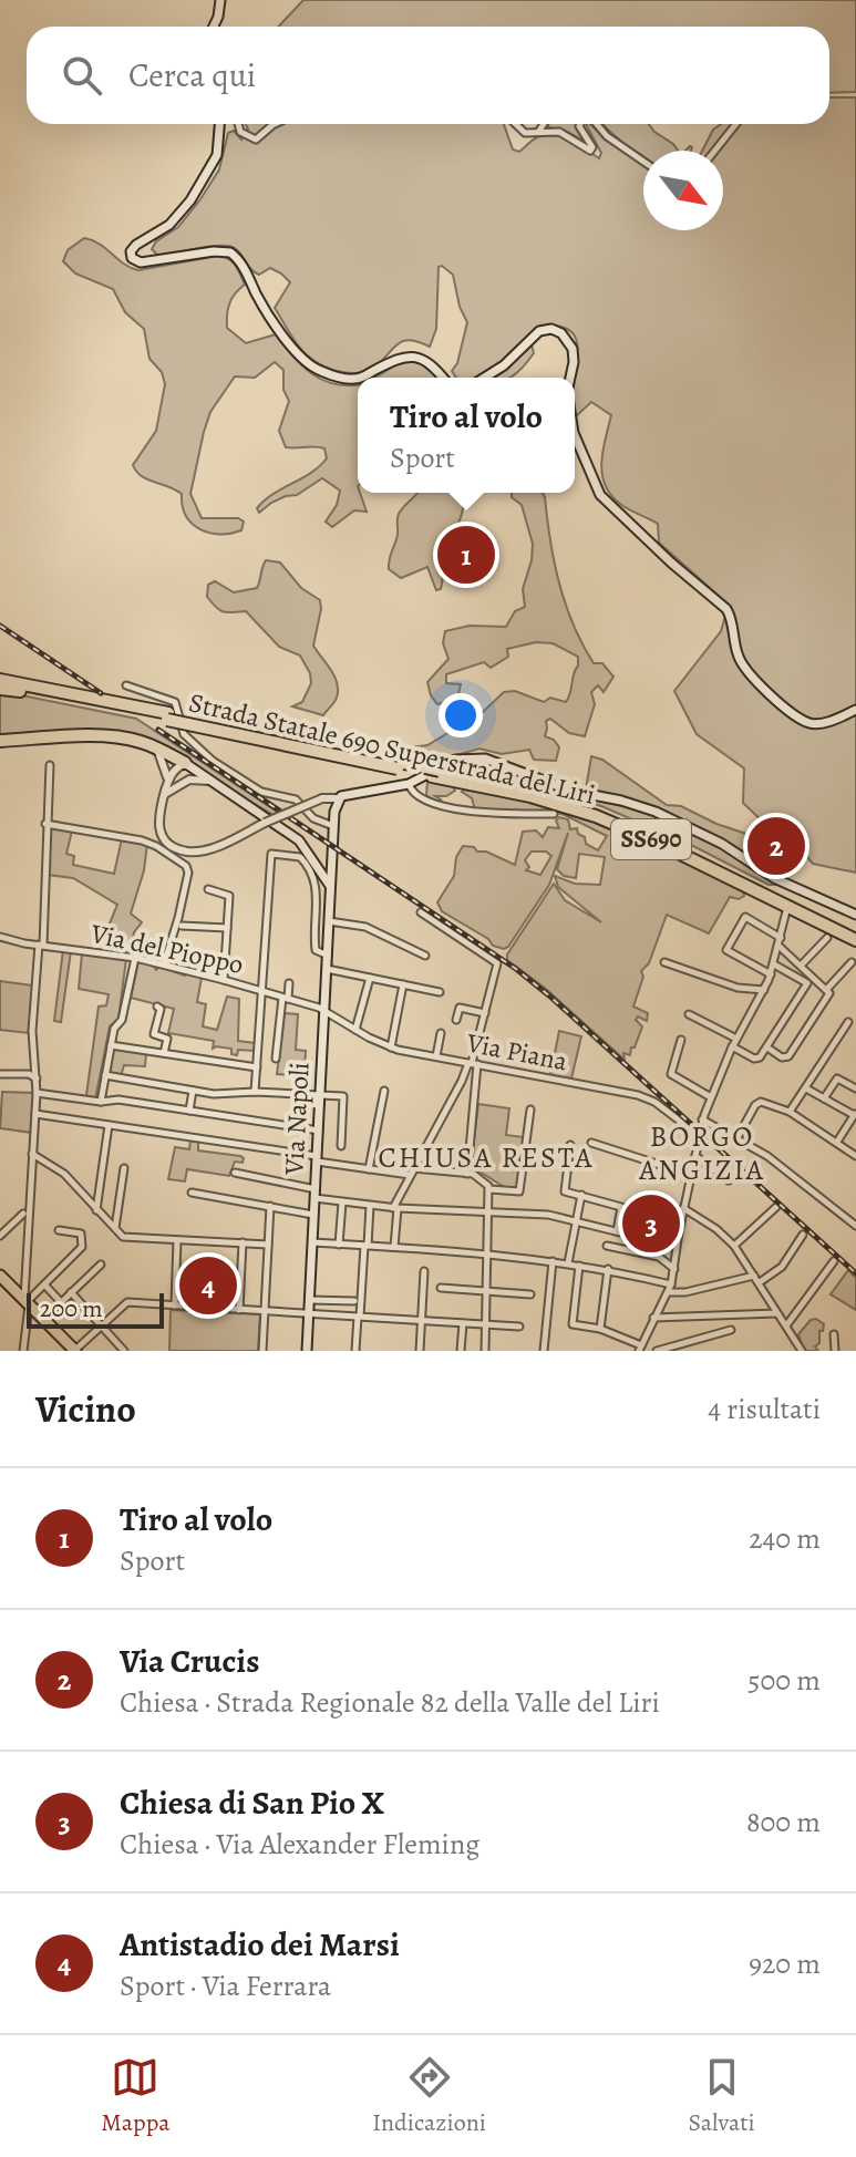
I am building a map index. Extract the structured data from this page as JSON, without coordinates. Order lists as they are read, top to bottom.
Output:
{
  "streets": {
    "highway": ["Strada Statale 690 Superstrada del Liri", "SS690"],
    "main road": ["Via Napoli"],
    "street": ["Via del Pioppo", "Via Piana"]
  },
  "crossings": [
    ["Via del Pioppo", "Via Piana"],
    ["Via del Pioppo", "Via Napoli"],
    ["Via Piana", "Via Napoli"]
  ],
  "districts": ["BORGO ANGIZIA", "CHIUSA RESTA"],
  "scale_bar": "200 m",
  "north": "bottom right",
  "page": {
    "search": "Cerca qui",
    "popup": ["Tiro al volo", "Sport"],
    "pins": [
      "1",
      "2",
      "3",
      "4"
    ],
    "scale": "200 m",
    "heading": ["Vicino", "4 risultati"],
    "list": [
      {
        "mark": "1",
        "name": "Tiro al volo",
        "note": "Sport",
        "value": "240 m"
      },
      {
        "mark": "2",
        "name": "Via Crucis",
        "note": "Chiesa · Strada Regionale 82 della Valle del Liri",
        "value": "500 m"
      },
      {
        "mark": "3",
        "name": "Chiesa di San Pio X",
        "note": "Chiesa · Via Alexander Fleming",
        "value": "800 m"
      },
      {
        "mark": "4",
        "name": "Antistadio dei Marsi",
        "note": "Sport · Via Ferrara",
        "value": "920 m"
      }
    ],
    "nav": ["Mappa", "Indicazioni", "Salvati"]
  }
}
